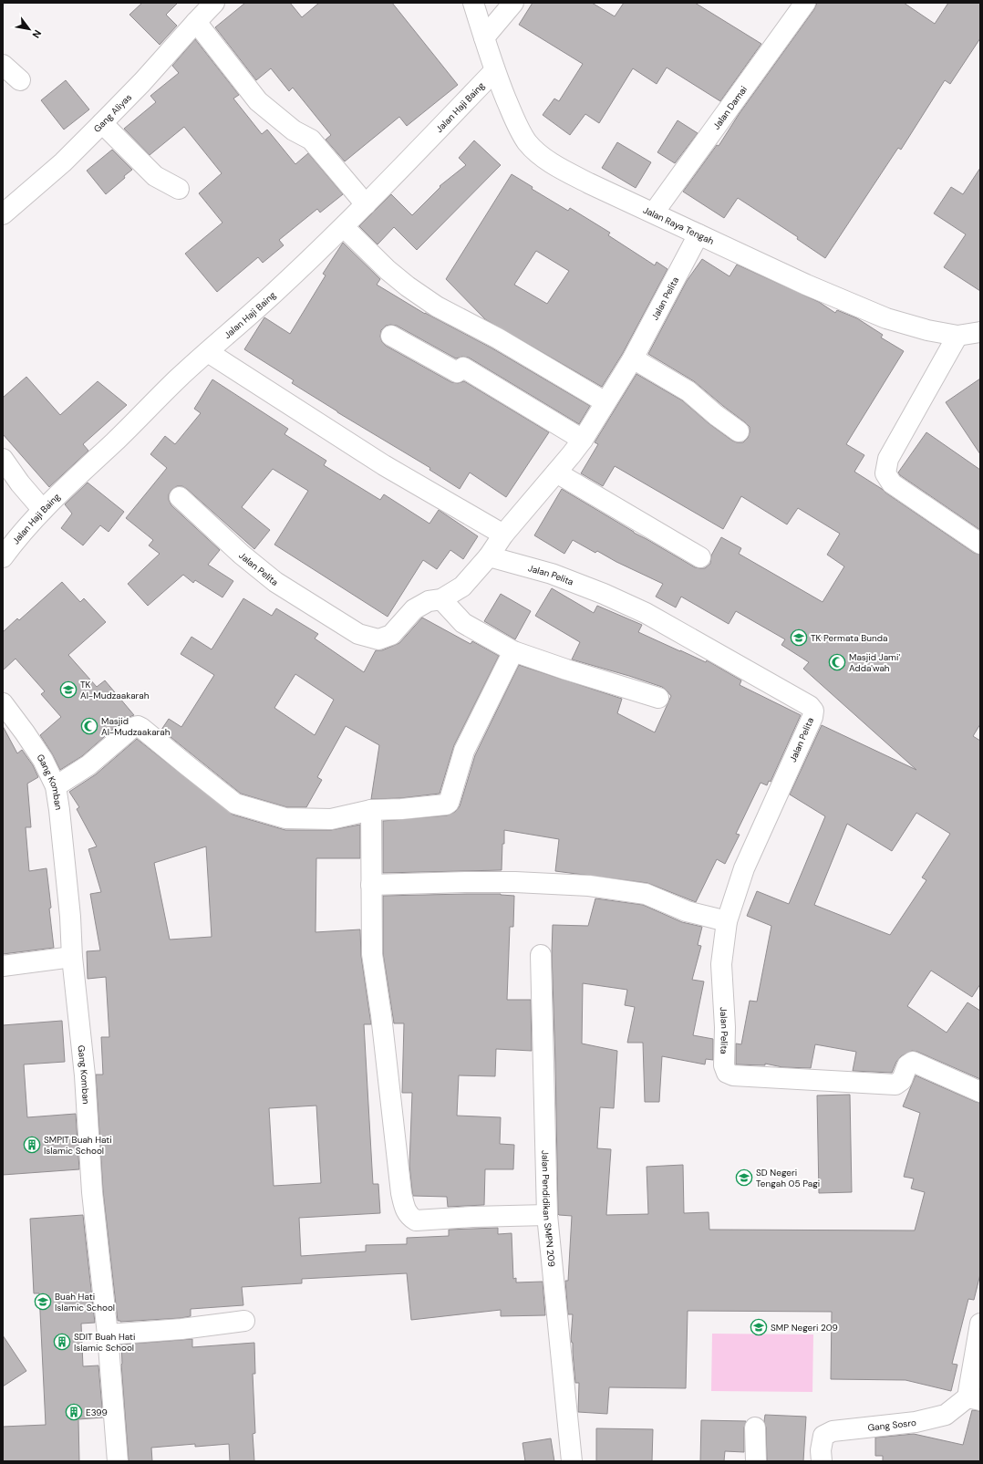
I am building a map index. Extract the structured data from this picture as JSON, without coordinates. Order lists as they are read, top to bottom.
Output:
{
  "streets": {
    "street": [
      "Jalan Haji Baing",
      "Jalan Damai",
      "Gang Aliyas",
      "Jalan Raya Tengah",
      "Jalan Pelita",
      "Gang Komban",
      "Jalan Pendidikan SMPN 209",
      "Gang Sosro"
    ]
  },
  "crossings": [
    ["Jalan Haji Baing", "Jalan Raya Tengah"],
    ["Jalan Damai", "Jalan Raya Tengah"],
    ["Jalan Raya Tengah", "Jalan Pelita"]
  ],
  "places": {
    "school or university": [
      "TK Permata Bunda",
      "TK Al-Mudzaakarah",
      "SD Negeri Tengah 05 Pagi",
      "Buah Hati Islamic School",
      "SMP Negeri 209"
    ],
    "mosque": ["Masjid Jami' Adda'wah", "Masjid Al-Mudzaakarah"],
    "building": ["SMPIT Buah Hati Islamic School", "SDIT Buah Hati Islamic School", "E399"]
  },
  "north": "bottom right"
}
